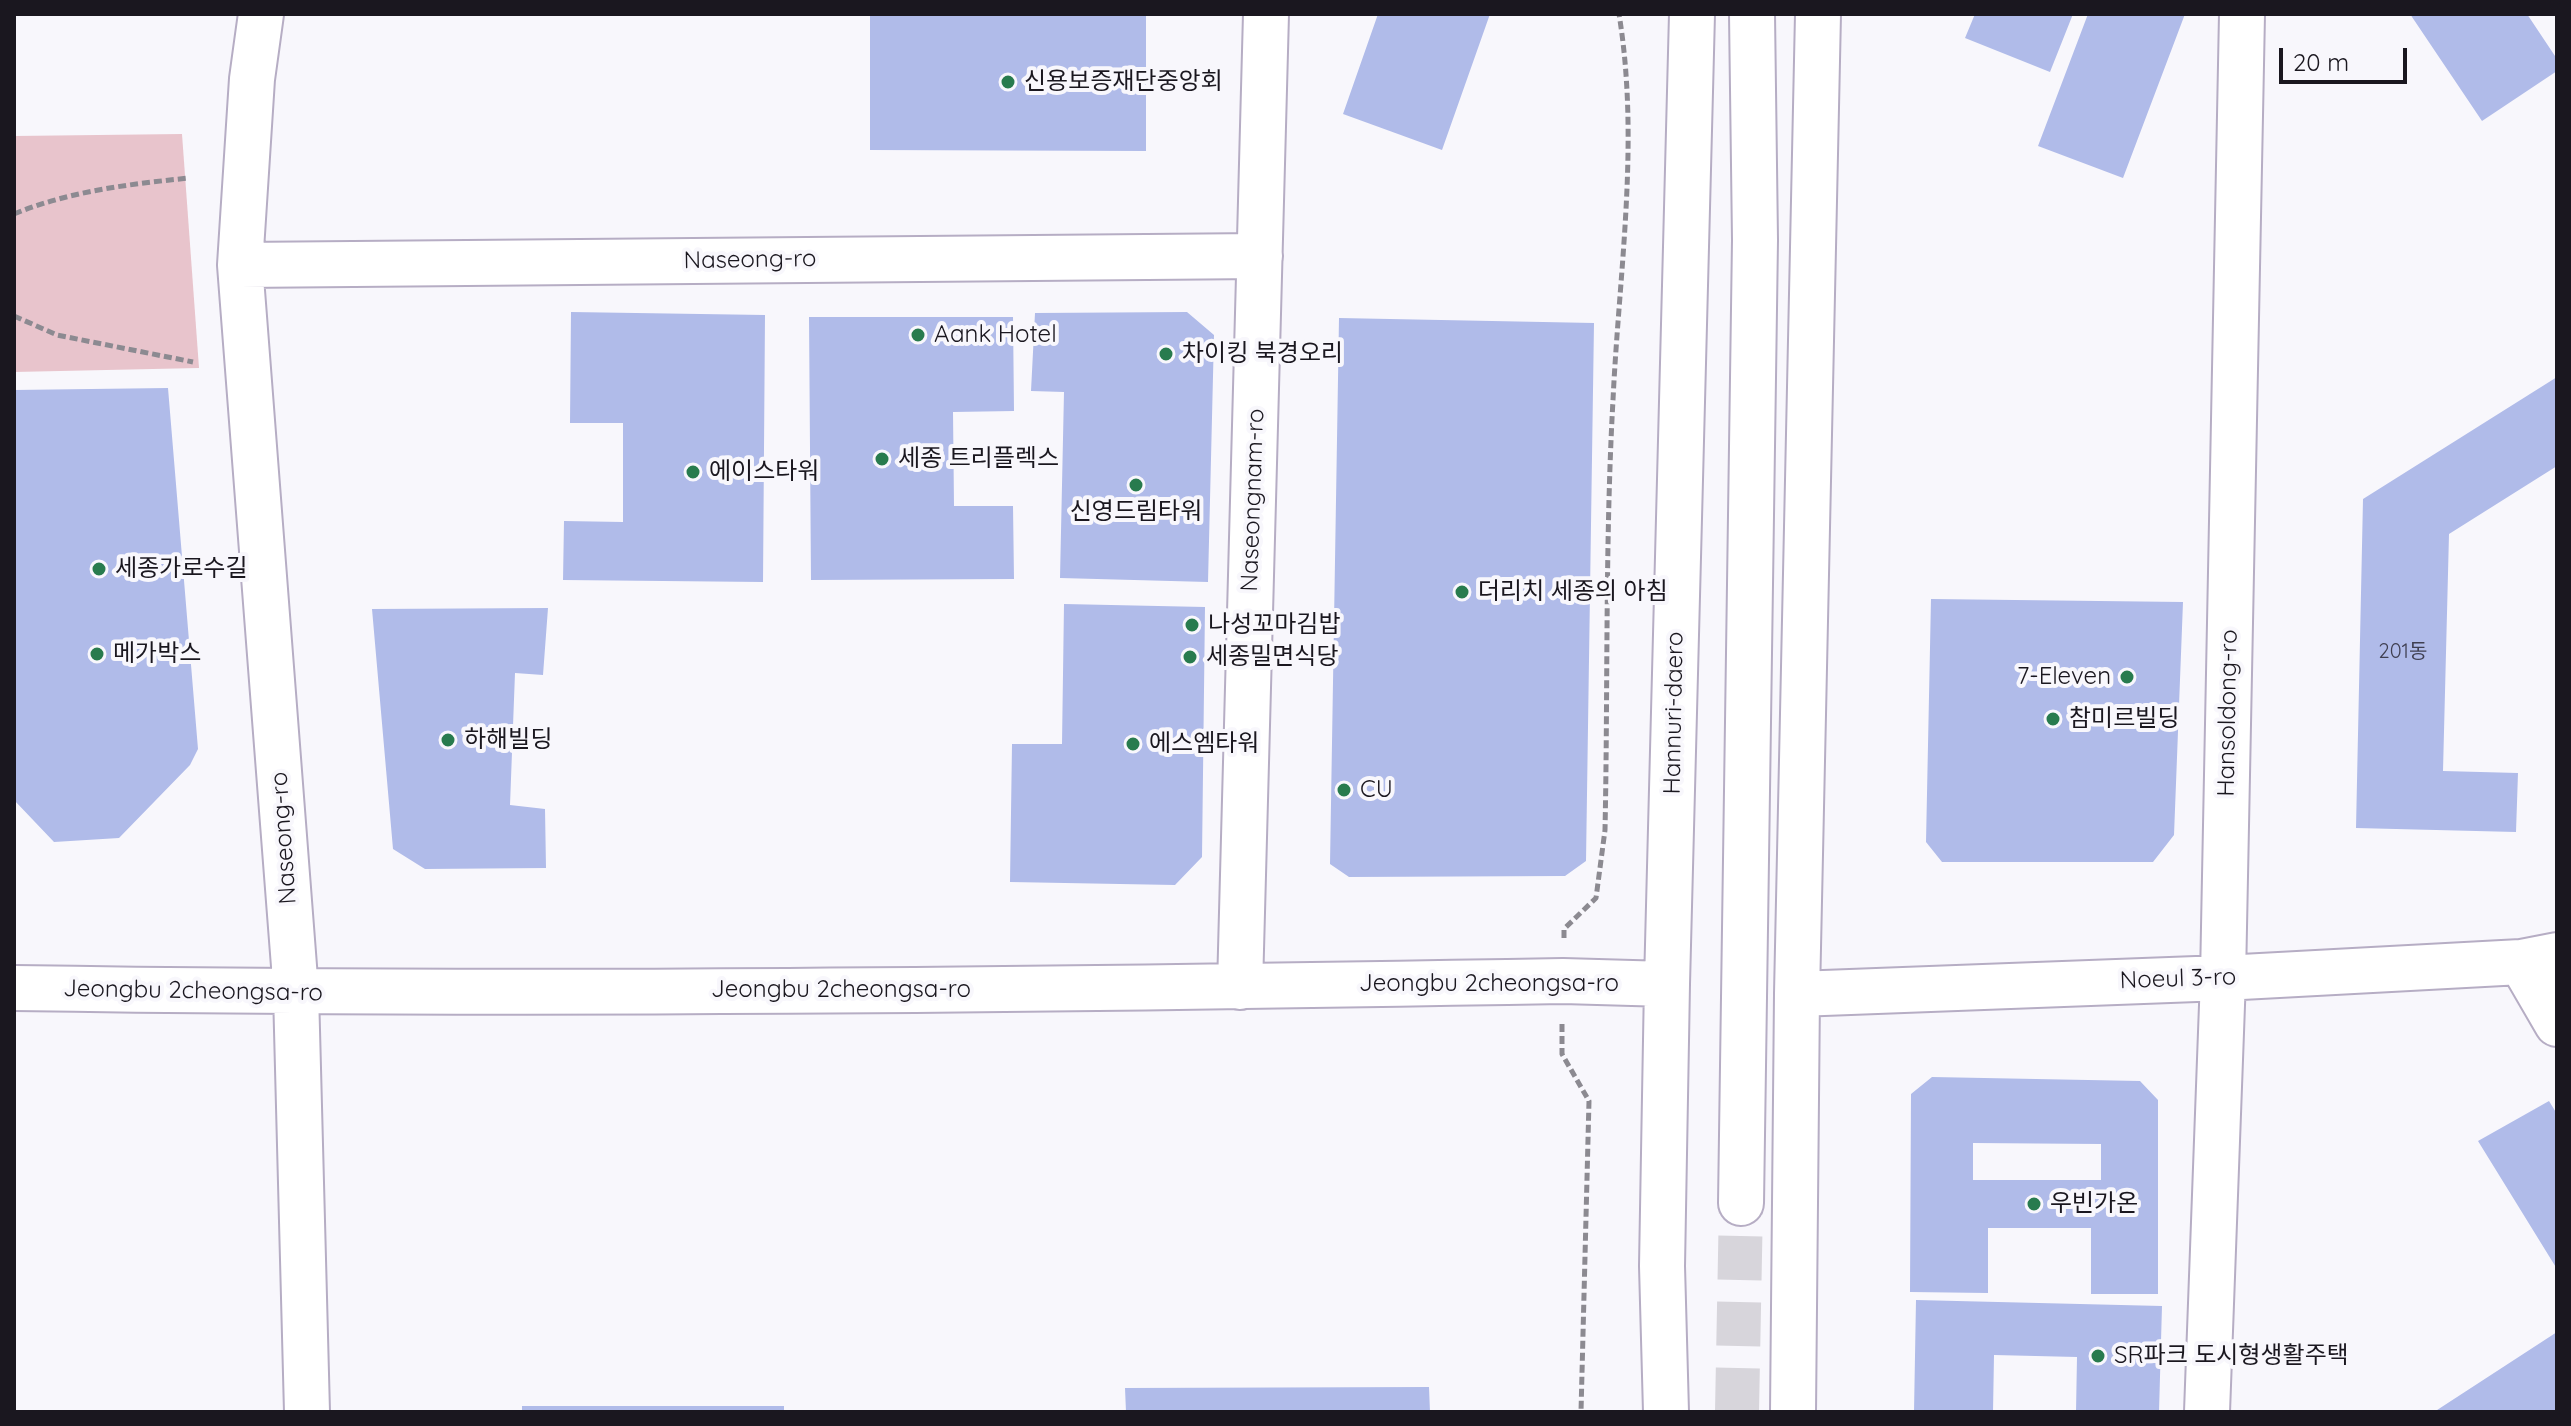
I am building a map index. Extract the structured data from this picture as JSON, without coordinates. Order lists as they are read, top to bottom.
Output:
{
  "streets": {
    "street": [
      "Naseong-ro",
      "Naseongnam-ro",
      "Hannuri-daero",
      "Hansoldong-ro",
      "Noeul 3-ro",
      "Jeongbu 2cheongsa-ro"
    ]
  },
  "crossings": [
    ["Naseong-ro", "Naseongnam-ro"],
    ["Naseong-ro", "Jeongbu 2cheongsa-ro"],
    ["Naseongnam-ro", "Jeongbu 2cheongsa-ro"],
    ["Hannuri-daero", "Jeongbu 2cheongsa-ro"],
    ["Hansoldong-ro", "Noeul 3-ro"]
  ],
  "places": [
    "신용보증재단중앙회",
    "Aank Hotel",
    "차이킹 북경오리",
    "세종 트리플렉스",
    "에이스타워",
    "신영드림타워",
    "세종가로수길",
    "더리치 세종의 아침",
    "나성꼬마김밥",
    "메가박스",
    "세종밀면식당",
    "7-Eleven",
    "참미르빌딩",
    "하해빌딩",
    "에스엠타워",
    "CU",
    "우빈가온",
    "SR파크 도시형생활주택"
  ],
  "house_numbers": ["201동"],
  "scale_bar": "20 m"
}
